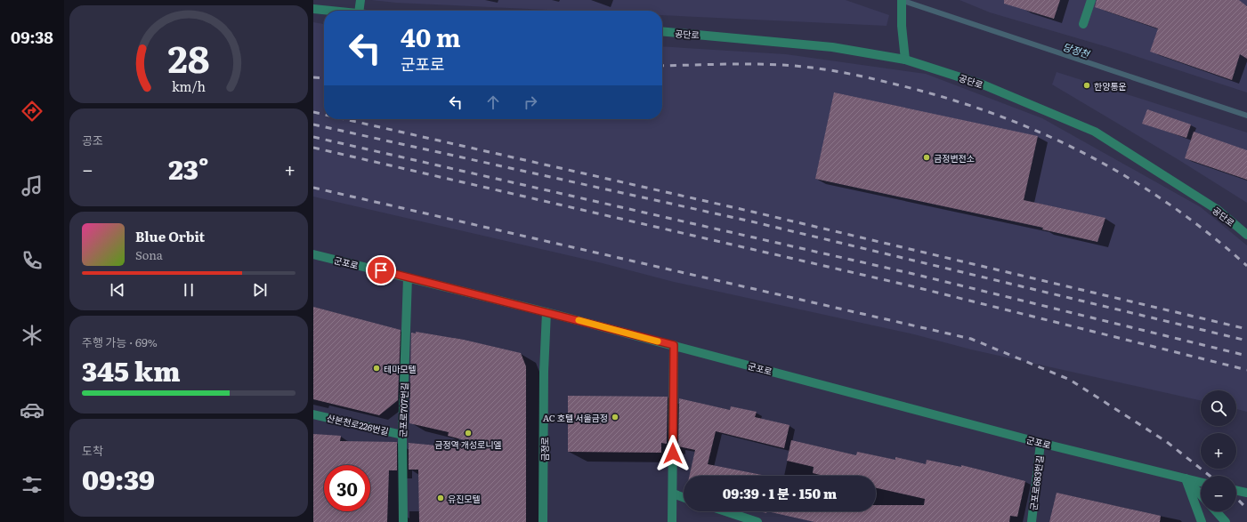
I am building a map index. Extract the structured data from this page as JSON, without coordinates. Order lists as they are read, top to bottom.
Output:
{
  "streets": {
    "street": [
      "공단로",
      "군포로",
      "군포로707번길",
      "산본천로226번길",
      "금정로",
      "군포로683번길"
    ]
  },
  "crossings": [
    ["군포로", "군포로707번길"],
    ["군포로", "금정로"],
    ["군포로", "군포로683번길"],
    ["군포로707번길", "산본천로226번길"]
  ],
  "water": ["당정천"],
  "places": [
    "한양통운",
    "금정변전소",
    "테마모텔",
    "AC 호텔 서울금정",
    "금정역 개성로니엘",
    "유진모텔"
  ],
  "page": {
    "tabs": "09:38",
    "turn": ["40 m", "군포로"],
    "tile": [
      "공조",
      ["주행 가능 · 69%", "345 km"],
      ["도착", "09:39"]
    ],
    "heat": ["−", "23°", "+"],
    "song": ["Blue Orbit", "Sona"],
    "map_buttons": ["+", "−"],
    "limit": "30",
    "trip": "09:39 · 1 분 · 150 m",
    "gauge": ["28", "km/h"]
  }
}
